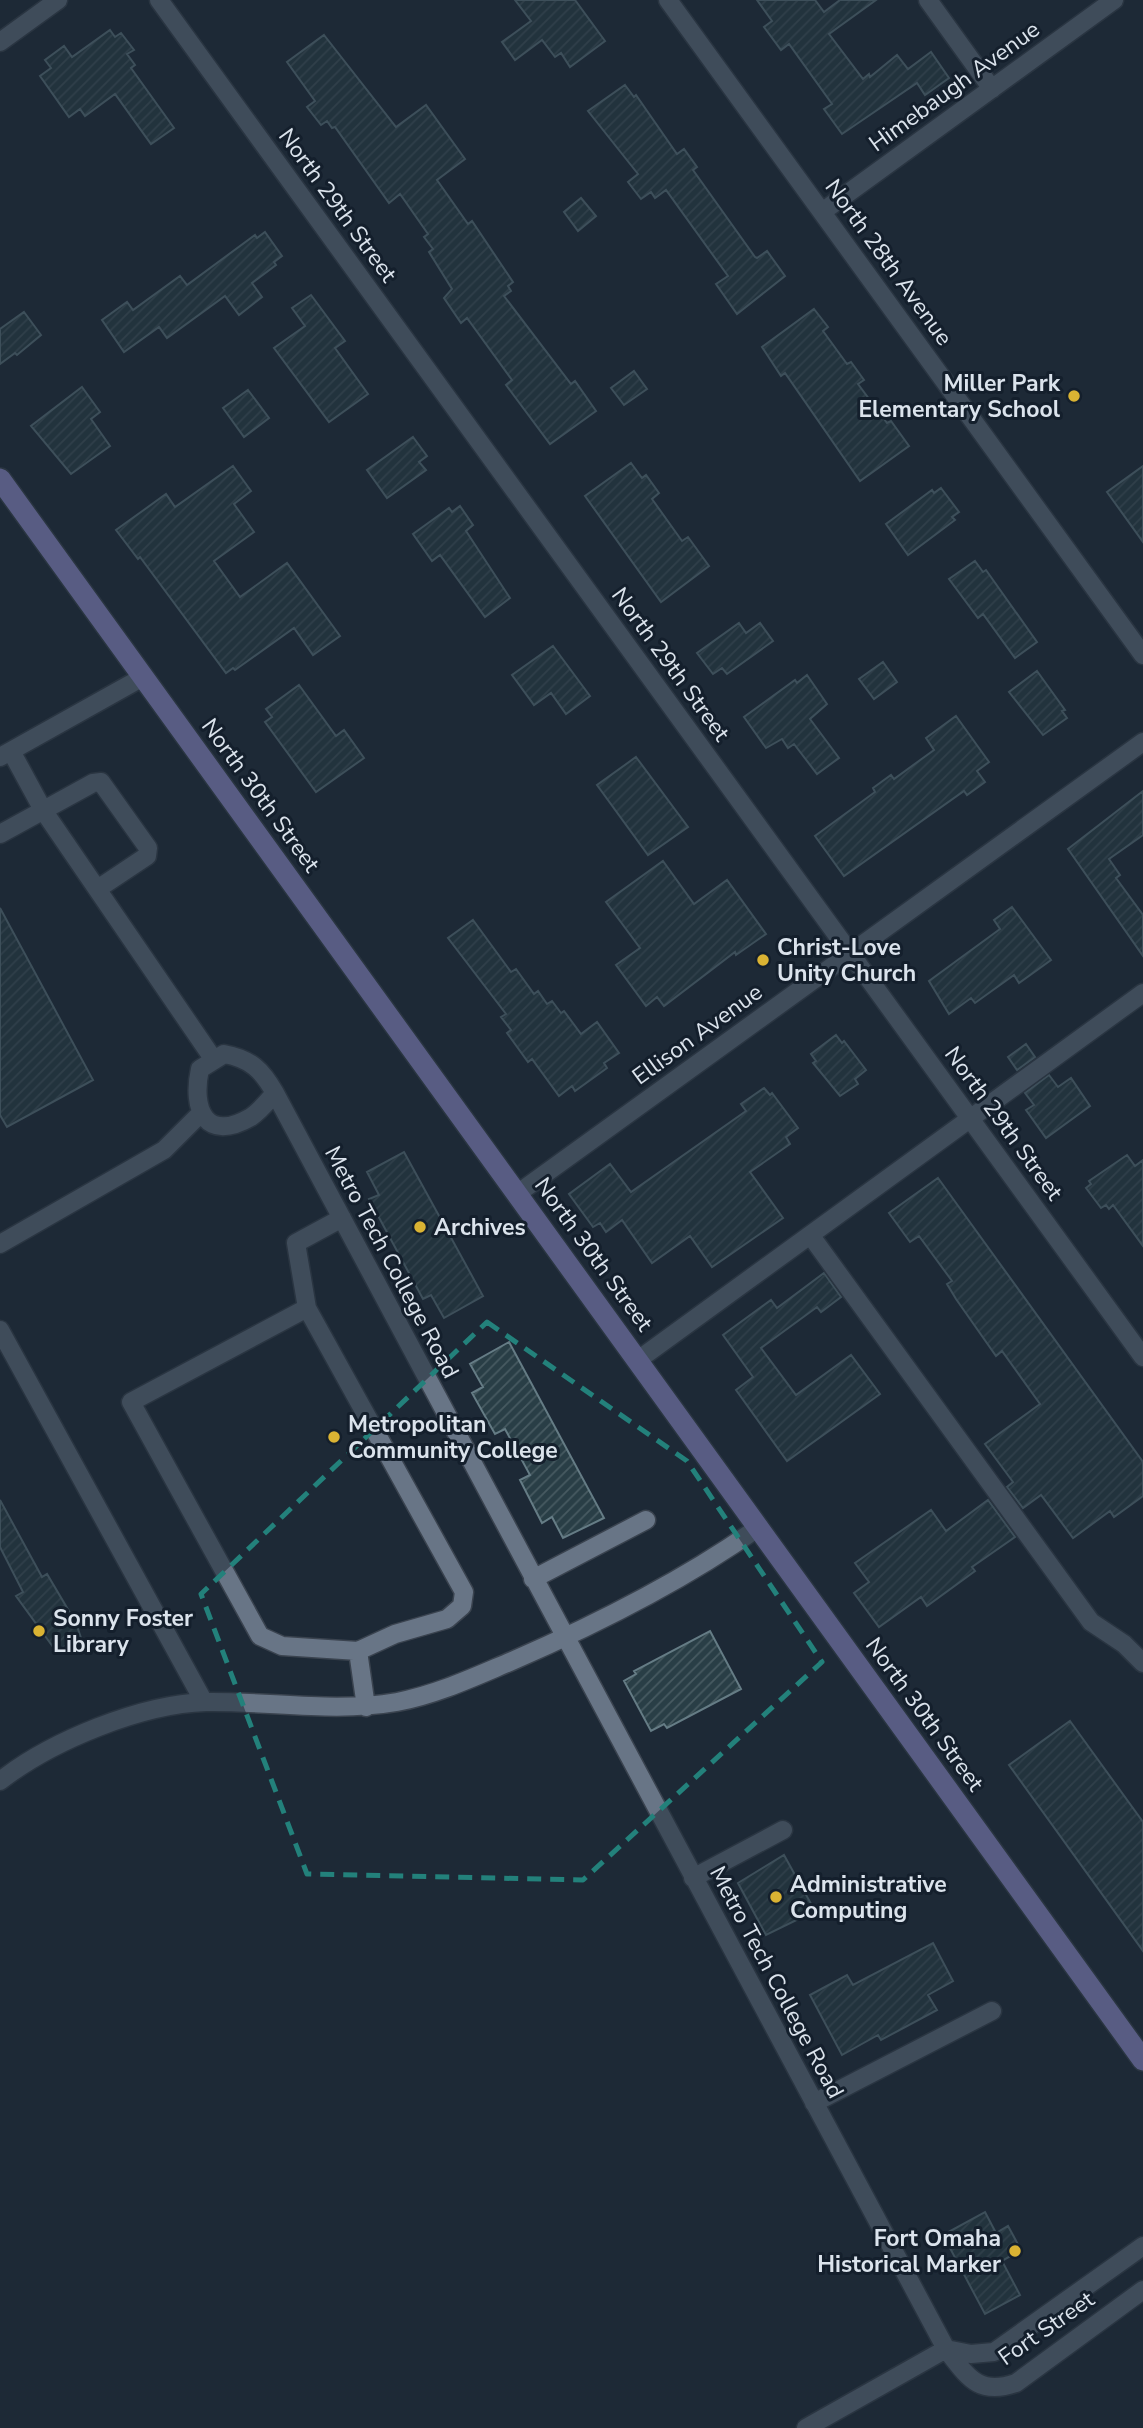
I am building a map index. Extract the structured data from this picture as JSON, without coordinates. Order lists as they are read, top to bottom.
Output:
{
  "streets": {
    "highway": ["North 30th Street"],
    "street": [
      "Himebaugh Avenue",
      "North 29th Street",
      "North 28th Avenue",
      "Ellison Avenue",
      "Metro Tech College Road",
      "Fort Street"
    ]
  },
  "crossings": [
    ["Himebaugh Avenue", "North 28th Avenue"],
    ["North 29th Street", "Ellison Avenue"],
    ["North 30th Street", "Ellison Avenue"],
    ["Metro Tech College Road", "Fort Street"]
  ],
  "places": [
    "Miller Park Elementary School",
    "Christ-Love Unity Church",
    "Archives",
    "Metropolitan Community College",
    "Sonny Foster Library",
    "Administrative Computing",
    "Fort Omaha Historical Marker"
  ]
}
